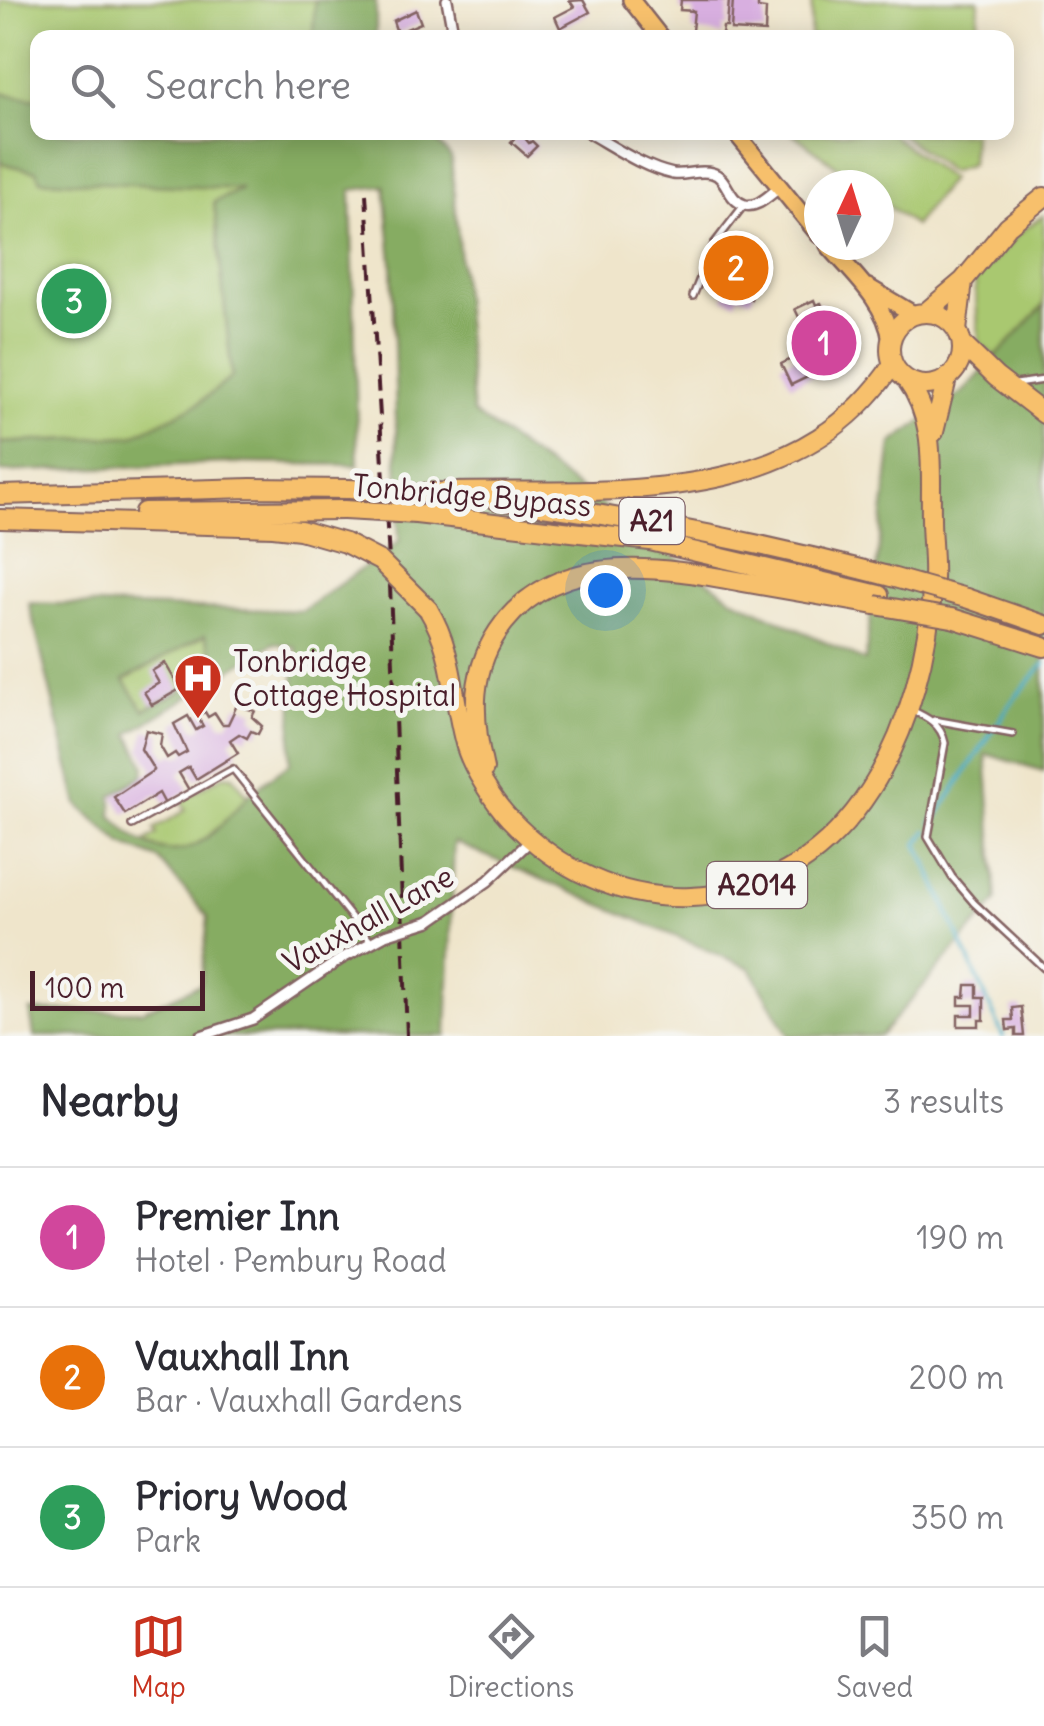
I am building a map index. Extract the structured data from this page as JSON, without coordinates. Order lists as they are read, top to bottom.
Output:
{
  "streets": {
    "highway": ["Tonbridge Bypass", "A21", "A2014"],
    "street": ["Vauxhall Lane"]
  },
  "crossings": [
    ["A2014", "Vauxhall Lane"]
  ],
  "places": {
    "hospital": ["Tonbridge Cottage Hospital"]
  },
  "scale_bar": "100 m",
  "north": "top",
  "page": {
    "search": "Search here",
    "pins": ["2", "3", "1"],
    "scale": "100 m",
    "heading": ["Nearby", "3 results"],
    "list": [
      {
        "mark": "1",
        "name": "Premier Inn",
        "note": "Hotel · Pembury Road",
        "value": "190 m"
      },
      {
        "mark": "2",
        "name": "Vauxhall Inn",
        "note": "Bar · Vauxhall Gardens",
        "value": "200 m"
      },
      {
        "mark": "3",
        "name": "Priory Wood",
        "note": "Park",
        "value": "350 m"
      }
    ],
    "nav": ["Map", "Directions", "Saved"]
  }
}
